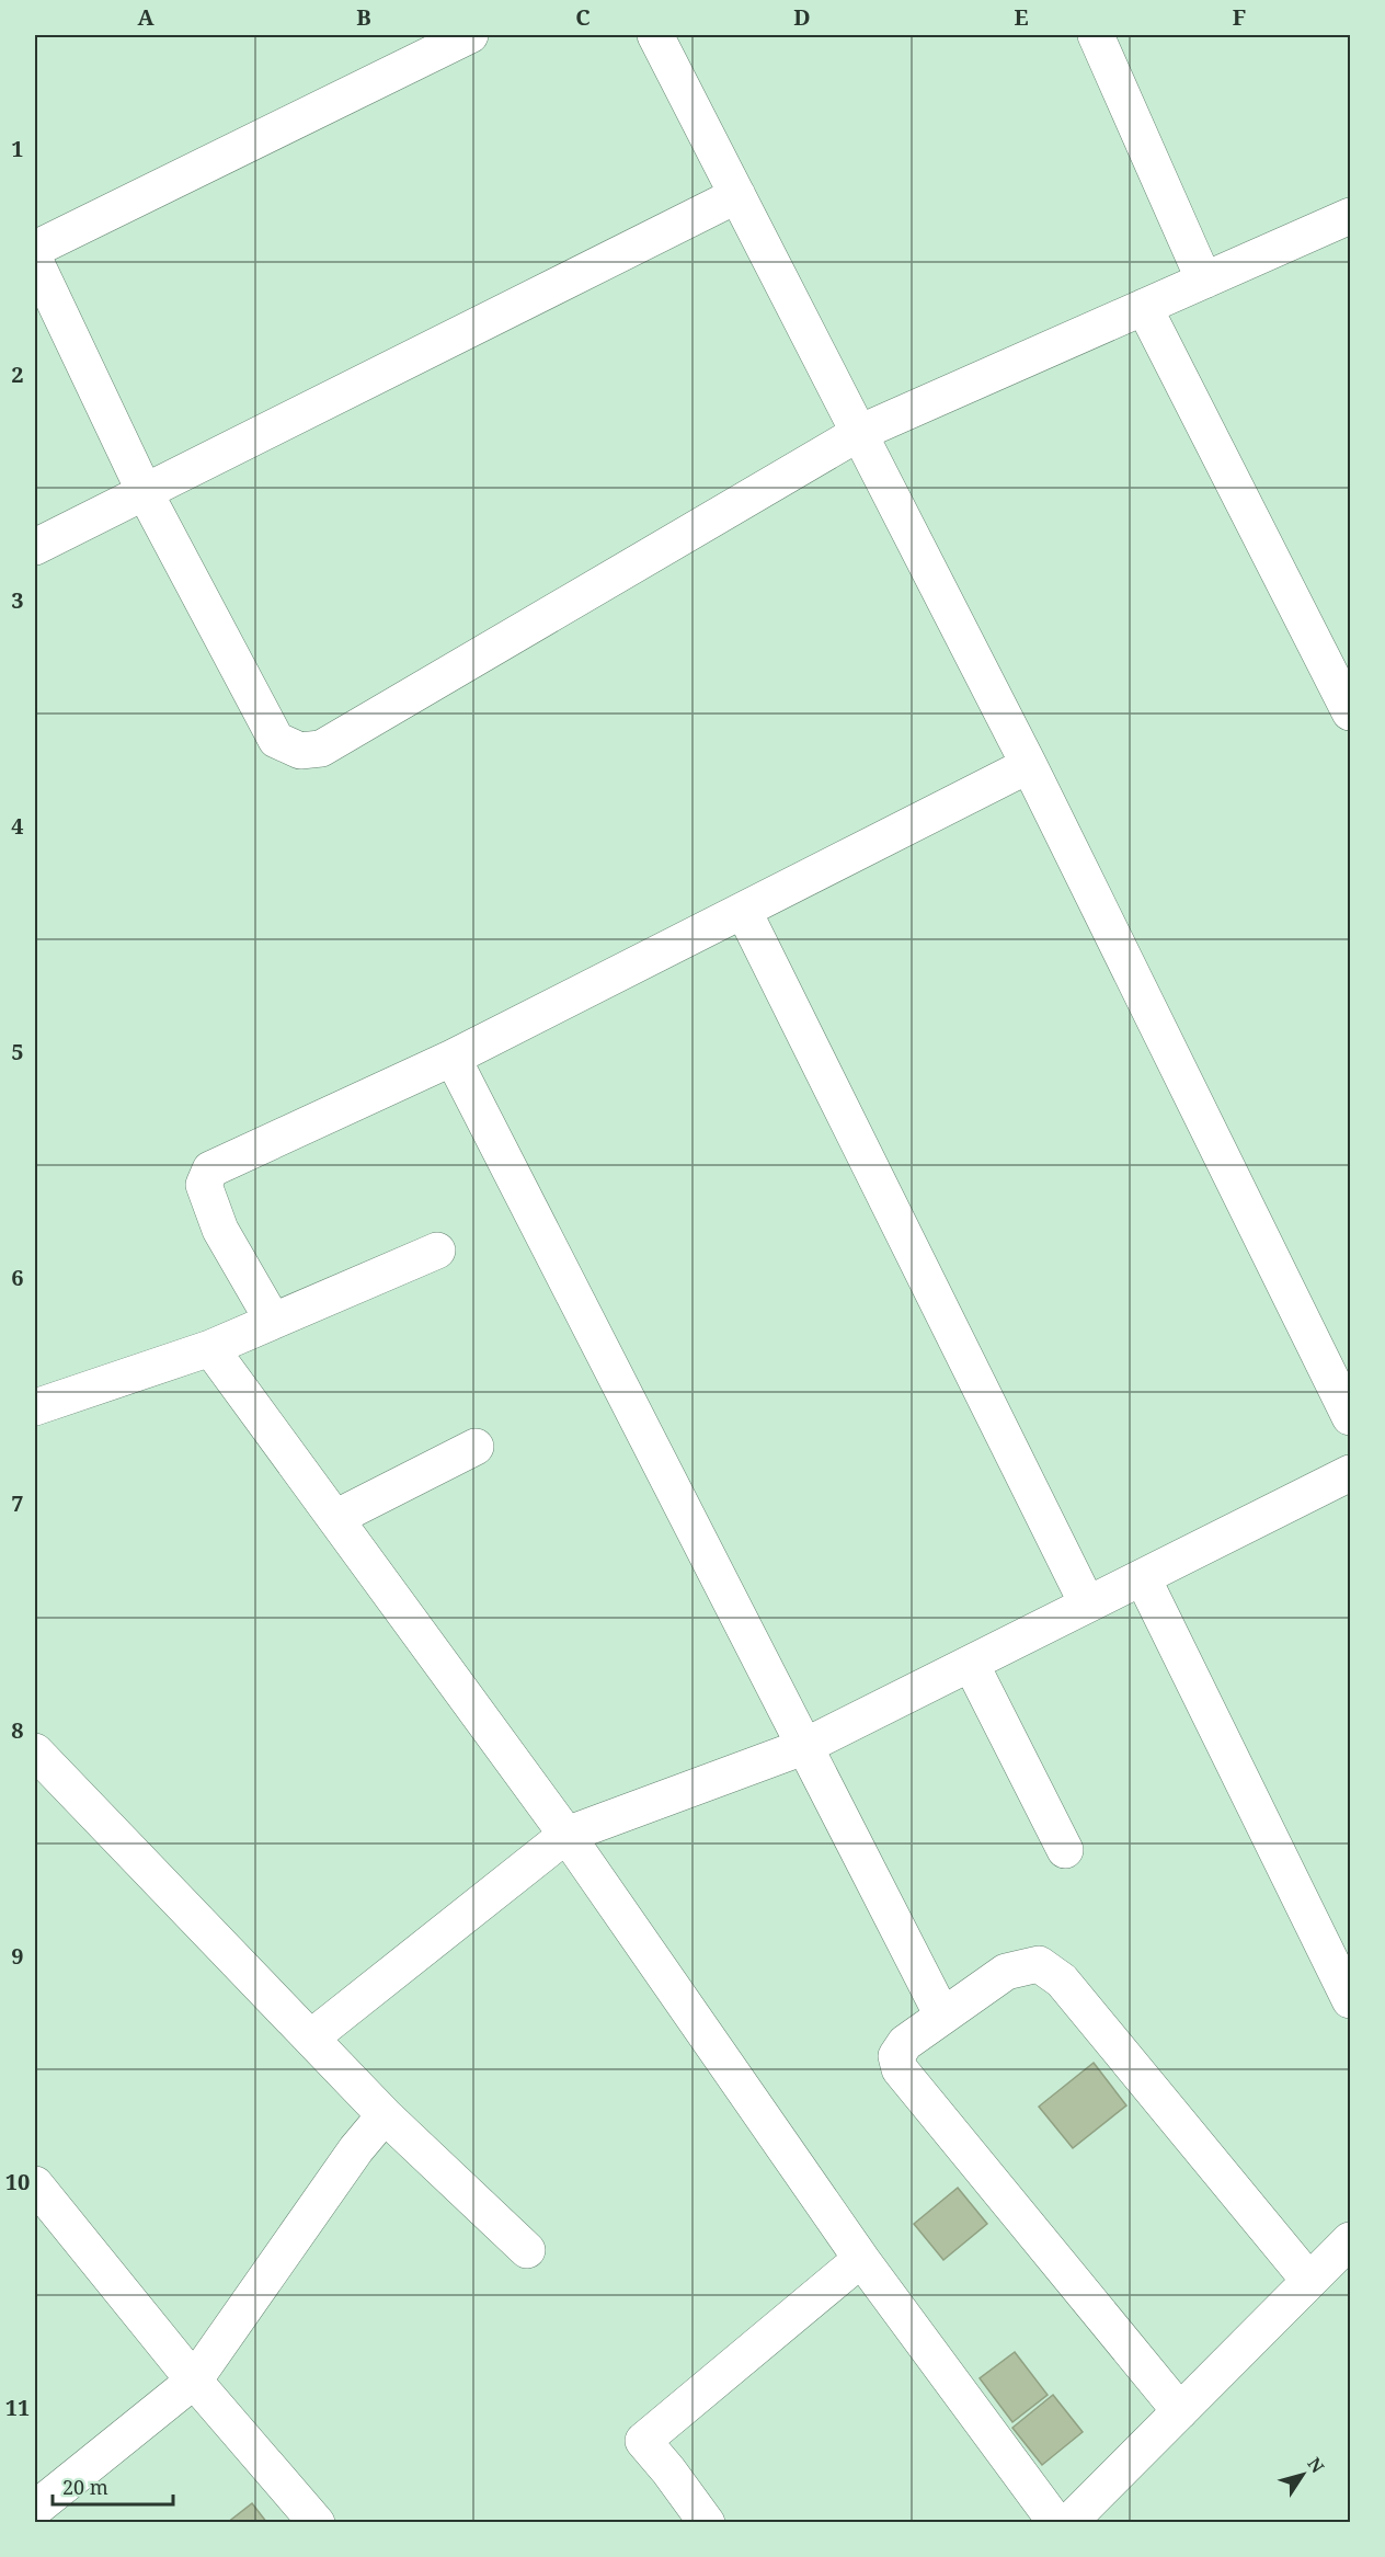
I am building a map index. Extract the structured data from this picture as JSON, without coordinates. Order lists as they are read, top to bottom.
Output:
{
  "scale_bar": "20 m",
  "north": "top right",
  "grid": {
    "columns": [
      "A",
      "B",
      "C",
      "D",
      "E",
      "F"
    ],
    "rows": [
      "1",
      "2",
      "3",
      "4",
      "5",
      "6",
      "7",
      "8",
      "9",
      "10",
      "11"
    ]
  }
}
